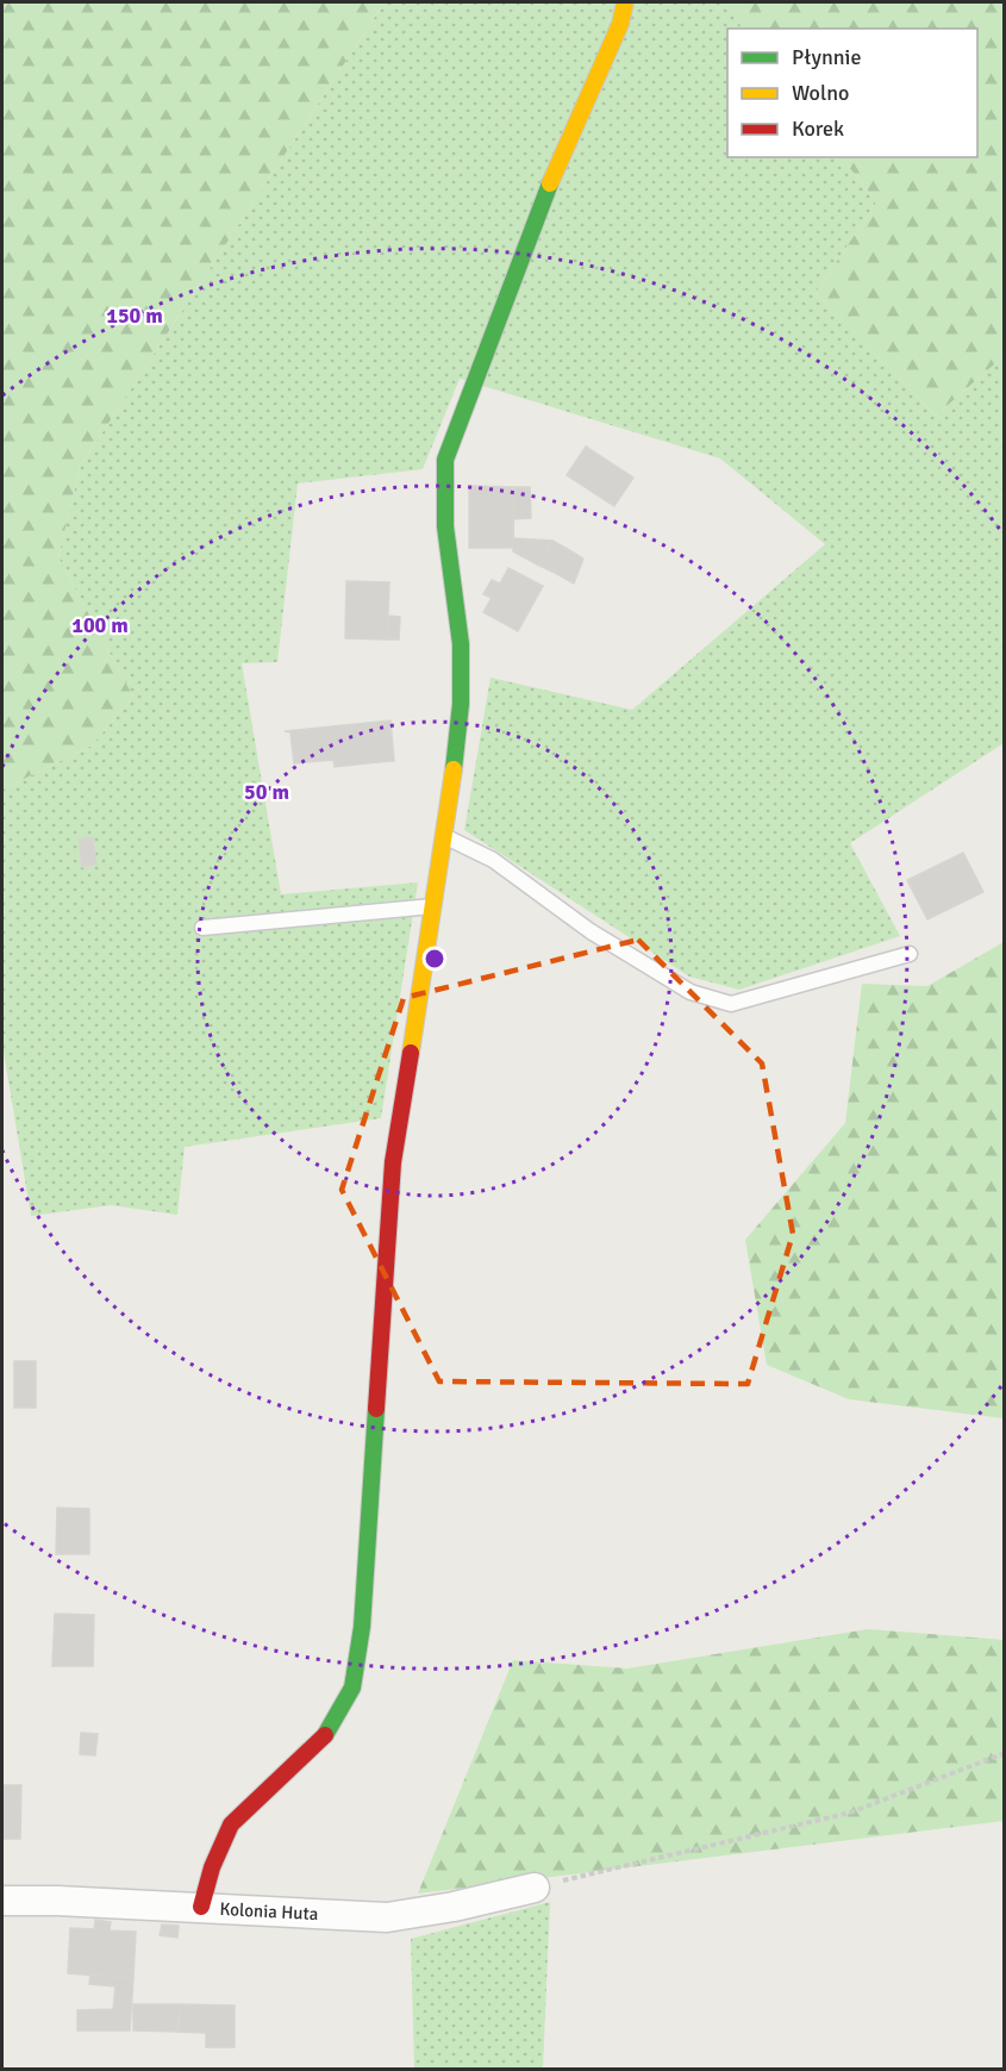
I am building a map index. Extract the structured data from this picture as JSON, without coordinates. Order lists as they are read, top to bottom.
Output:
{
  "streets": {
    "street": ["Kolonia Huta"]
  },
  "legend": ["Płynnie", "Wolno", "Korek"],
  "rings": ["150 m", "100 m", "50 m"]
}
